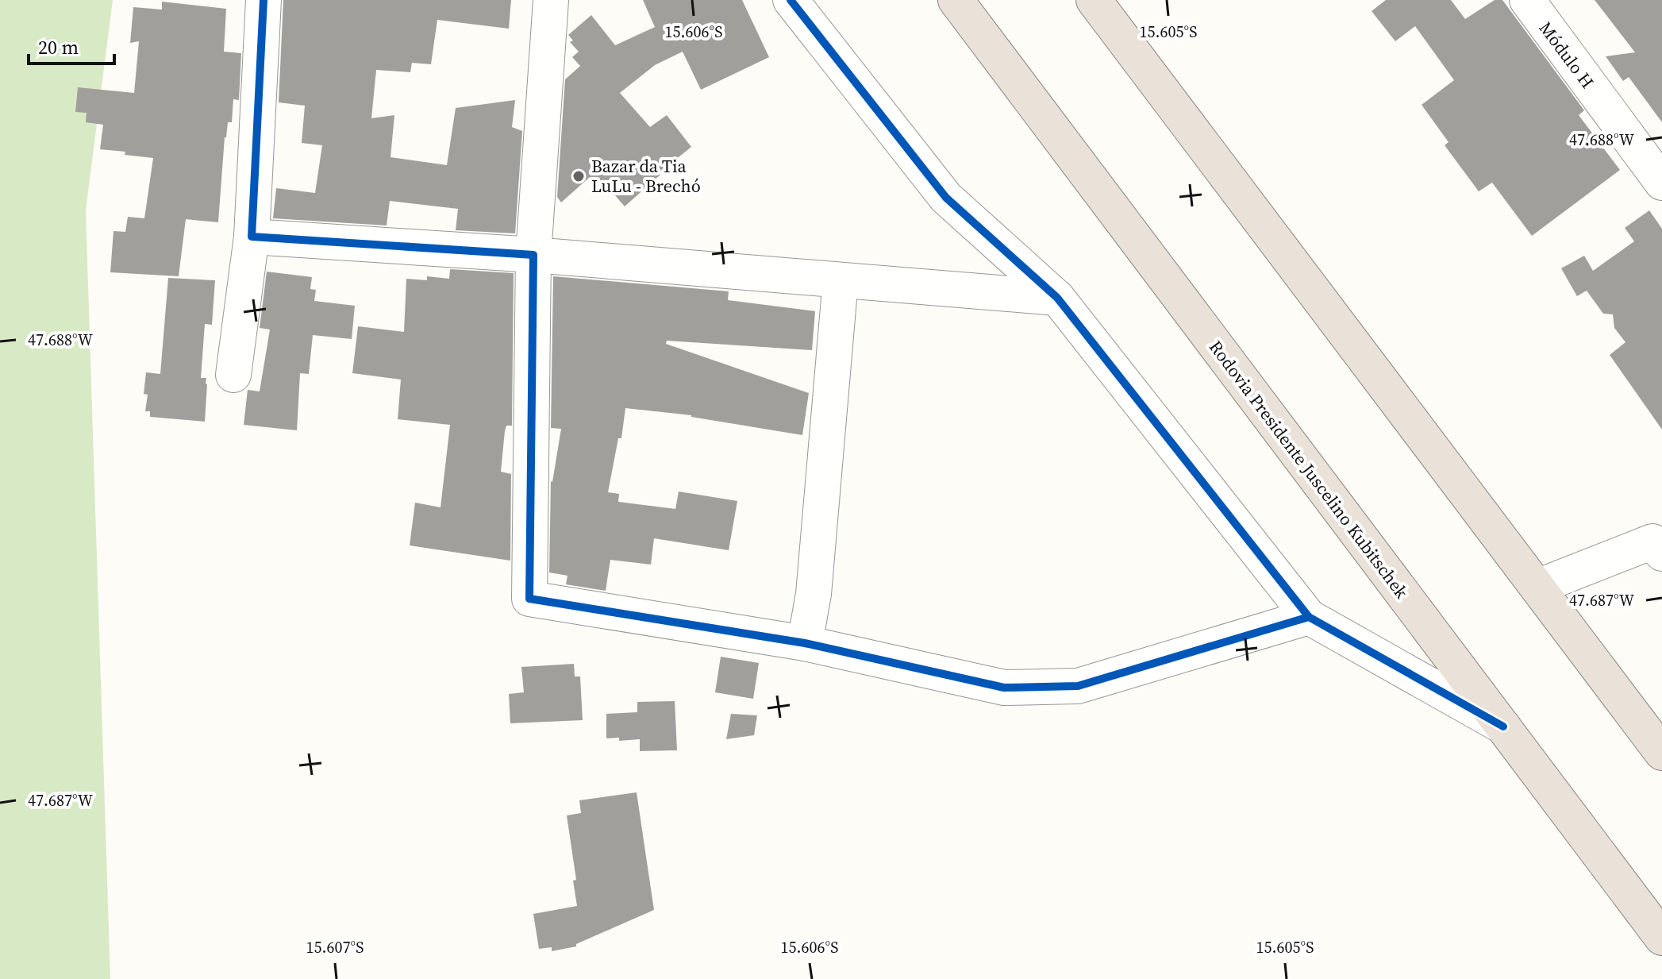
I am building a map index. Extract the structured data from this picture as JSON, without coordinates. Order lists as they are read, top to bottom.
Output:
{
  "streets": {
    "highway": ["Rodovia Presidente Juscelino Kubitschek"],
    "street": ["Módulo H"]
  },
  "places": ["Bazar da Tia LuLu - Brechó"],
  "scale_bar": "20 m",
  "coordinates": [
    "15.606°S",
    "15.605°S",
    "47.688°W",
    "47.687°W",
    "15.607°S"
  ]
}
